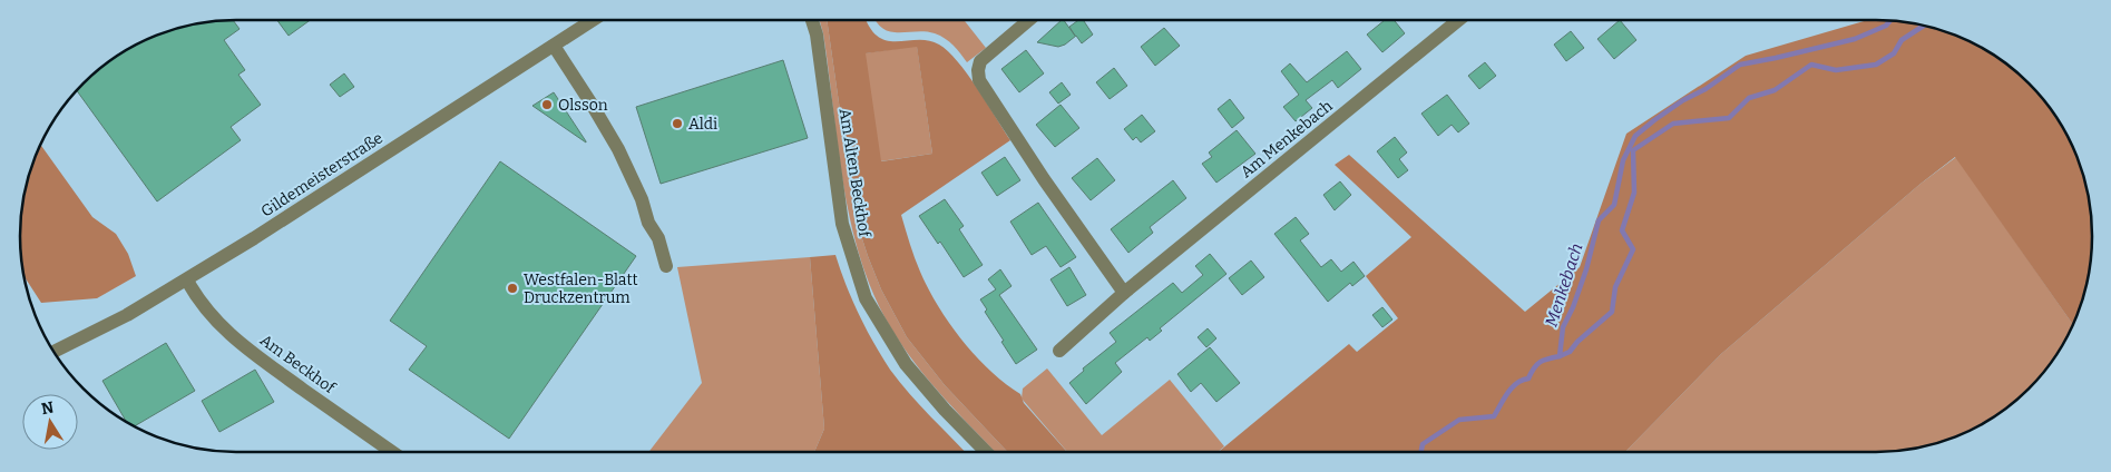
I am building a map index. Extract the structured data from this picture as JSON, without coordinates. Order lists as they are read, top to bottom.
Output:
{
  "streets": {
    "street": [
      "Am Menkebach",
      "Am Alten Beckhof",
      "Gildemeisterstraße",
      "Am Beckhof"
    ]
  },
  "crossings": [
    ["Gildemeisterstraße", "Am Beckhof"]
  ],
  "water": ["Menkebach"],
  "places": ["Olsson", "Aldi", "Westfalen-Blatt Druckzentrum"],
  "north": "top"
}
